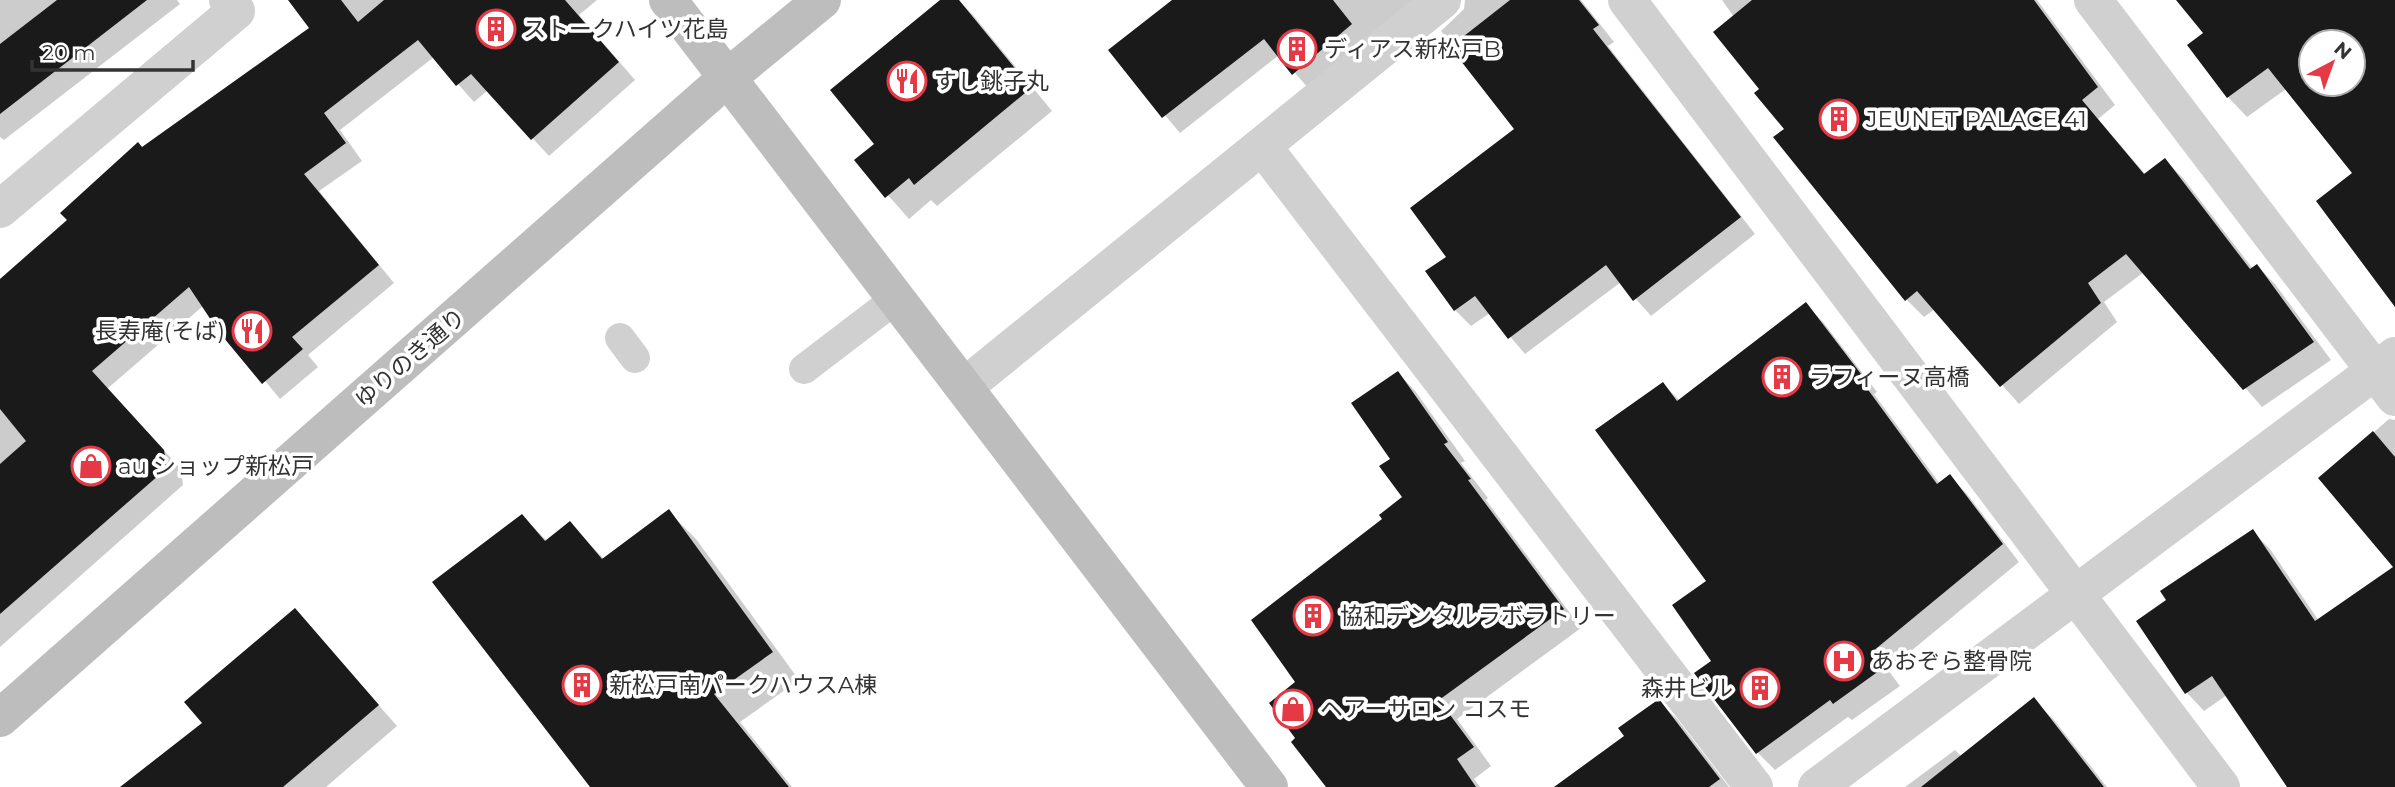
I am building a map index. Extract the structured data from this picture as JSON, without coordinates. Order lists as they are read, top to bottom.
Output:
{
  "streets": {
    "street": ["ゆりのき通り"]
  },
  "places": {
    "building": [
      "ストークハイツ花島",
      "ディアス新松戸B",
      "JEUNET PALACE 41",
      "ラフィーヌ高橋",
      "協和デンタルラボラトリー",
      "新松戸南パークハウスA棟",
      "森井ビル"
    ],
    "restaurant": ["すし銚子丸", "長寿庵(そば)"],
    "shop": ["au ショップ新松戸", "ヘアーサロン コスモ"],
    "hospital": ["あおぞら整骨院"]
  },
  "scale_bar": "20 m",
  "north": "top right"
}
